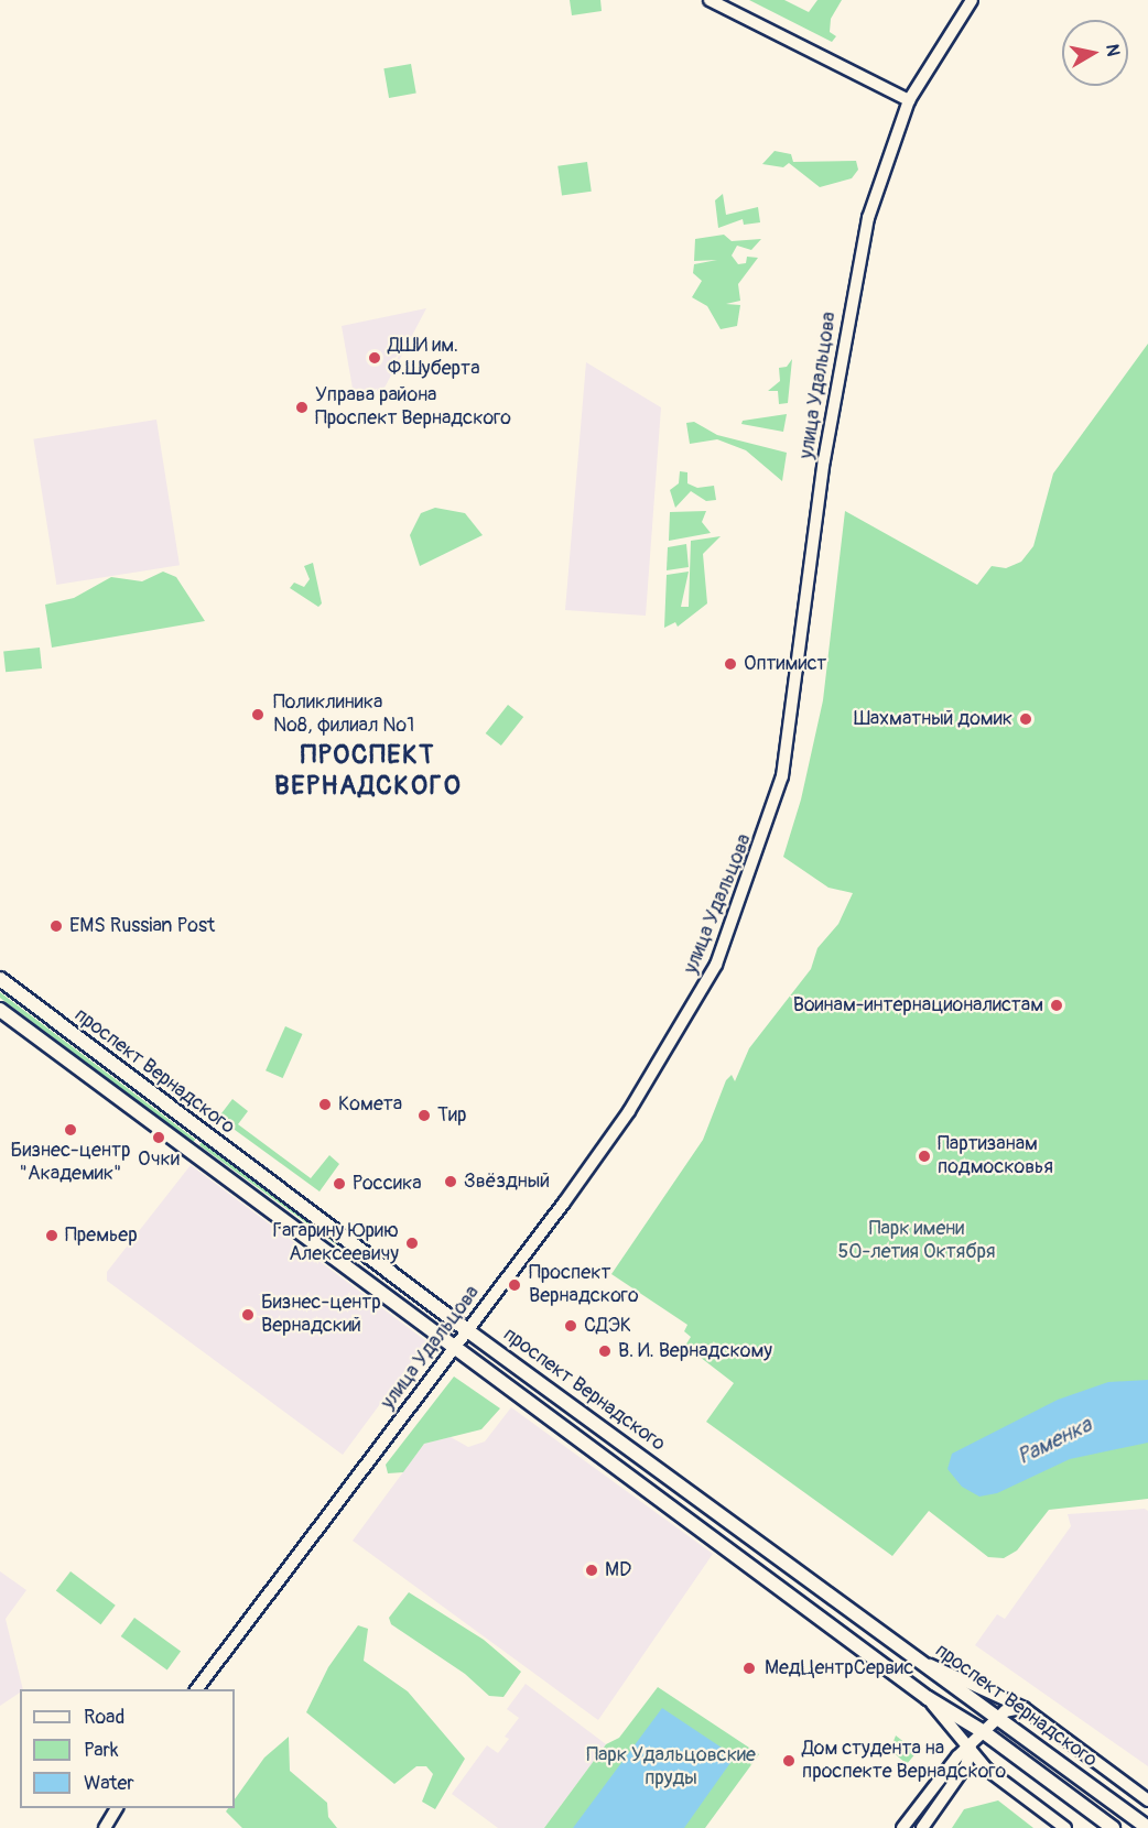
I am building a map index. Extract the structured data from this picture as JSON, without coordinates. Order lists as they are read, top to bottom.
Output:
{
  "streets": {
    "main road": ["проспект Вернадского"],
    "street": ["улица Удальцова"]
  },
  "crossings": [
    ["улица Удальцова", "проспект Вернадского"]
  ],
  "districts": ["ПРОСПЕКТ ВЕРНАДСКОГО"],
  "water": ["Раменка"],
  "parks": ["Парк имени 50-летия Октября", "Парк Удальцовские пруды"],
  "places": [
    "ДШИ им. Ф.Шуберта",
    "Управа района Проспект Вернадского",
    "Оптимист",
    "Поликлиника №8, филиал №1",
    "Шахматный домик",
    "EMS Russian Post",
    "Воинам-интернационалистам",
    "Комета",
    "Тир",
    "Бизнес-центр \"Академик\"",
    "Очки",
    "Партизанам подмосковья",
    "Звёздный",
    "Россика",
    "Премьер",
    "Гагарину Юрию Алексеевичу",
    "Проспект Вернадского",
    "Бизнес-центр Вернадский",
    "СДЭК",
    "В. И. Вернадскому",
    "MD",
    "МедЦентрСервис",
    "Дом студента на проспекте Вернадского"
  ],
  "legend": ["Road", "Park", "Water"],
  "north": "right"
}
